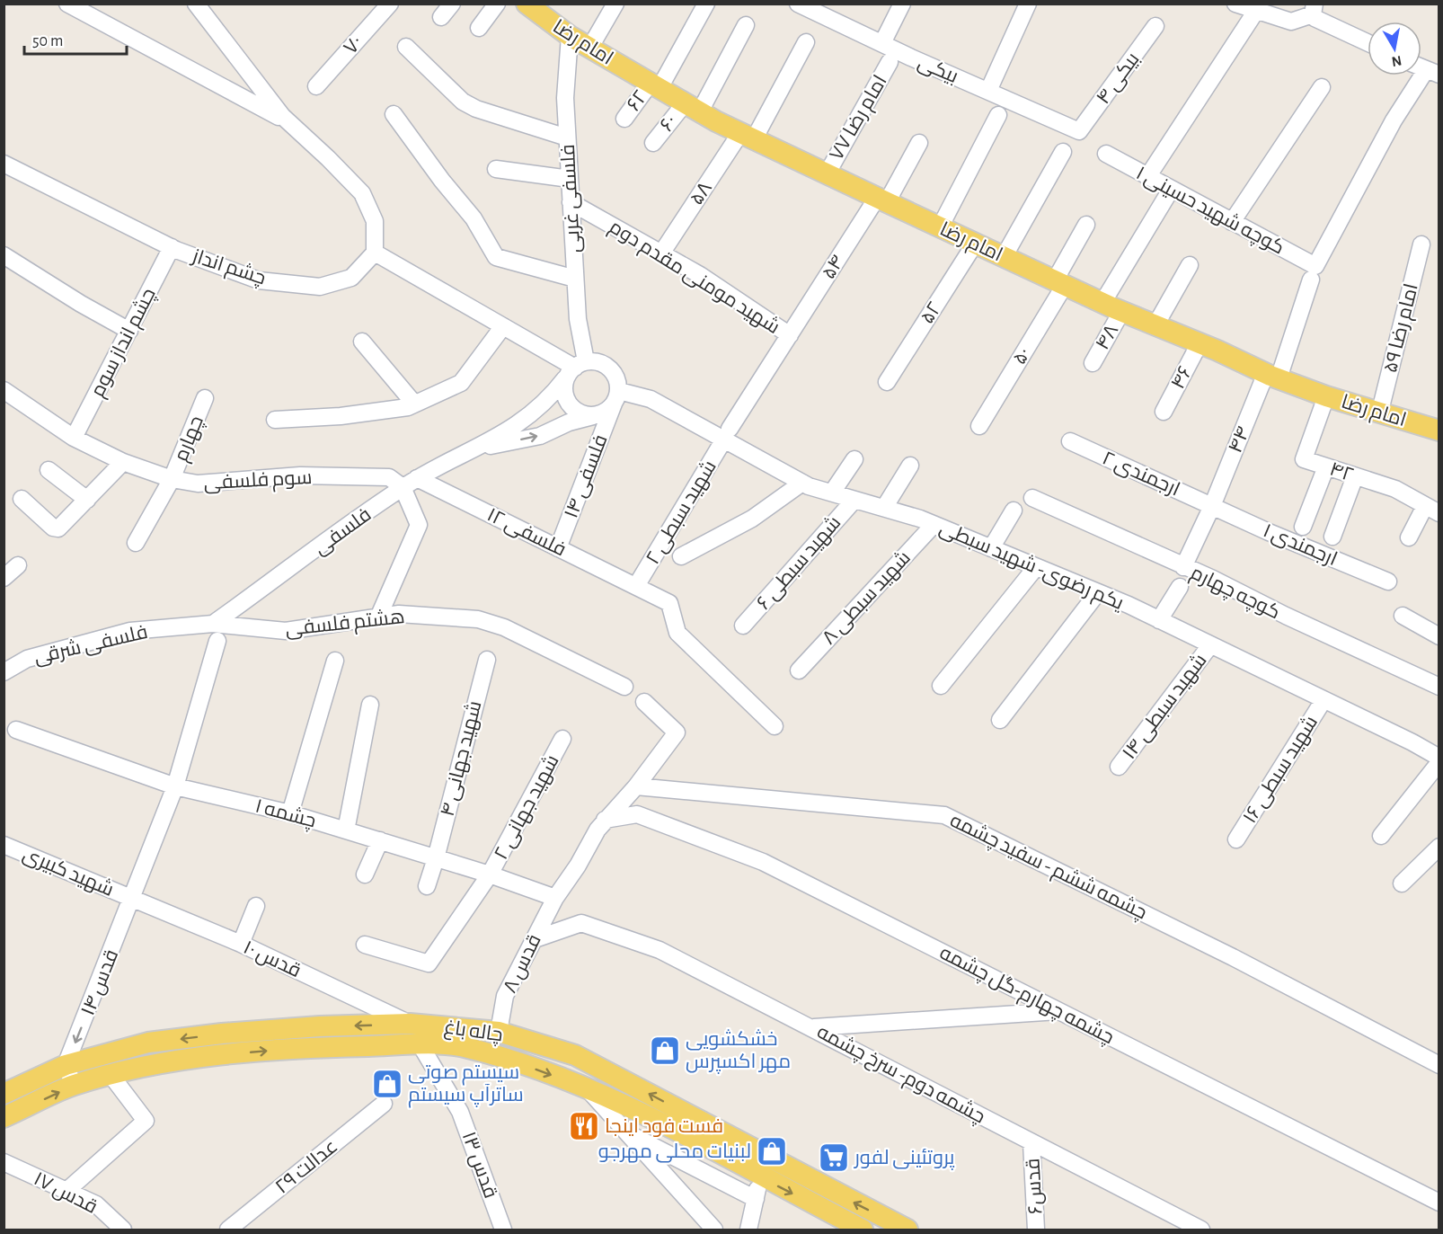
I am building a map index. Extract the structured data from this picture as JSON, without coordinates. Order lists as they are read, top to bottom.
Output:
{
  "streets": {
    "main road": ["امام رضا", "چاله باغ"],
    "street": [
      "۷۰",
      "بیکی",
      "۴ بیکی",
      "۶۲",
      "امام رضا ۷۷",
      "۶۰",
      "۵۸",
      "فلسفی غربی",
      "کوچه شهید حسینی ۱",
      "چشم انداز",
      "۵۴",
      "شهید مومنی مقدم دوم",
      "۵۲",
      "۵۹ امام رضا",
      "۴۸",
      "چشم انداز سوم",
      "۵۰",
      "۴۶",
      "چهارم",
      "۴۴",
      "۴۲",
      "۲ ارجمندی",
      "۱۴ فلسفی",
      "سوم فلسفی",
      "۲ شهید سبطی",
      "فلسفی",
      "۱۲ فلسفی",
      "۱ ارجمندی",
      "۶ شهید سبطی",
      "یکم رضوی- شهید سبطی",
      "کوچه چهارم",
      "۸ شهید سبطی",
      "هشتم فلسفی",
      "فلسفی شرقی",
      "شهید سبطی ۱۴",
      "۴ شهید جهانی",
      "شهید سبطی ۱۶",
      "۲ شهید جهانی",
      "چشمه ۱",
      "چشمه ششم - سفید چشمه",
      "شهید کبیری",
      "قدس ۱۰",
      "قدس ۸",
      "قدس ۱۴",
      "چشمه چهارم-گل چشمه",
      "چشمه دوم- سرخ چشمه",
      "قدس ۱۳",
      "عدالت ۲۹",
      "قدس۶",
      "قدس ۱۷"
    ]
  },
  "crossings": [
    ["امام رضا", "۶۲"],
    ["امام رضا", "امام رضا ۷۷"],
    ["امام رضا", "۶۰"],
    ["امام رضا", "۵۸"],
    ["امام رضا", "فلسفی غربی"],
    ["امام رضا", "۵۴"],
    ["امام رضا", "۵۲"],
    ["امام رضا", "۵۹ امام رضا"],
    ["امام رضا", "۴۸"],
    ["امام رضا", "۵۰"],
    ["امام رضا", "۴۶"],
    ["امام رضا", "۴۴"],
    ["امام رضا", "۴۲"],
    ["بیکی", "۴ بیکی"],
    ["۵۸", "شهید مومنی مقدم دوم"],
    ["فلسفی غربی", "شهید مومنی مقدم دوم"],
    ["فلسفی غربی", "۱۴ فلسفی"],
    ["فلسفی غربی", "یکم رضوی- شهید سبطی"],
    ["کوچه شهید حسینی ۱", "۴۴"],
    ["چشم انداز", "چشم انداز سوم"],
    ["۵۴", "شهید مومنی مقدم دوم"],
    ["۵۴", "۲ شهید سبطی"],
    ["۵۴", "یکم رضوی- شهید سبطی"],
    ["چشم انداز سوم", "سوم فلسفی"],
    ["چهارم", "سوم فلسفی"],
    ["۴۴", "۲ ارجمندی"],
    ["۴۴", "۱ ارجمندی"],
    ["۴۴", "کوچه چهارم"],
    ["۲ ارجمندی", "۱ ارجمندی"],
    ["۱۴ فلسفی", "۱۲ فلسفی"],
    ["۱۴ فلسفی", "یکم رضوی- شهید سبطی"],
    ["سوم فلسفی", "فلسفی"],
    ["۲ شهید سبطی", "۱۲ فلسفی"],
    ["۲ شهید سبطی", "یکم رضوی- شهید سبطی"],
    ["فلسفی", "۱۲ فلسفی"],
    ["فلسفی", "هشتم فلسفی"],
    ["فلسفی", "فلسفی شرقی"],
    ["۶ شهید سبطی", "یکم رضوی- شهید سبطی"],
    ["یکم رضوی- شهید سبطی", "۸ شهید سبطی"],
    ["یکم رضوی- شهید سبطی", "شهید سبطی ۱۴"],
    ["یکم رضوی- شهید سبطی", "شهید سبطی ۱۶"],
    ["هشتم فلسفی", "فلسفی شرقی"],
    ["۴ شهید جهانی", "چشمه ۱"],
    ["۲ شهید جهانی", "چشمه ۱"],
    ["چشمه ۱", "قدس ۸"],
    ["چشمه ۱", "قدس ۱۴"],
    ["شهید کبیری", "قدس ۱۰"],
    ["شهید کبیری", "قدس ۱۴"],
    ["قدس ۱۰", "قدس ۱۴"],
    ["قدس ۱۰", "چاله باغ"],
    ["قدس ۸", "چشمه چهارم-گل چشمه"],
    ["قدس ۸", "چاله باغ"],
    ["قدس ۸", "چشمه دوم- سرخ چشمه"],
    ["قدس ۱۴", "چاله باغ"],
    ["چاله باغ", "قدس ۱۳"],
    ["چشمه دوم- سرخ چشمه", "قدس۶"]
  ],
  "one_way": ["قدس ۱۴"],
  "places": {
    "shop": ["خشکشویی مهر اکسپرس", "سیستم صوتی ساترآپ سیستم", "لبنیات محلی مهرجو"],
    "restaurant": ["فست فود اينجا"],
    "supermarket": ["پروتئینی لفور"]
  },
  "scale_bar": "50 m",
  "north": "bottom"
}
